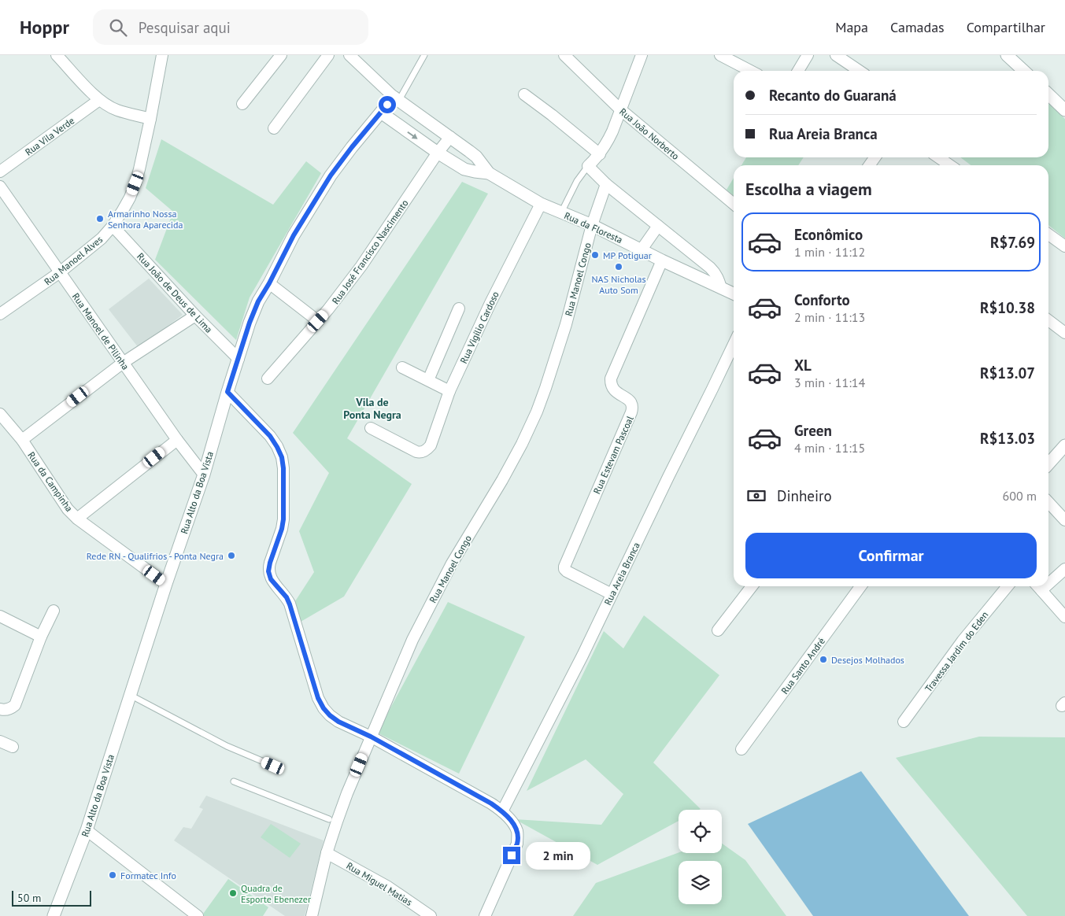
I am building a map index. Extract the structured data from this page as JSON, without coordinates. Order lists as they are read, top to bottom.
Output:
{
  "streets": {
    "street": [
      "Rua João Norberto",
      "Rua Vila Verde",
      "Rua da Floresta",
      "Rua José Francisco Nascimento",
      "Rua Manoel Alves",
      "Rua Manoel Congo",
      "Rua João de Deus de Lima",
      "Rua Vigílio Cardoso",
      "Rua Manoel de Pilinha",
      "Rua Estevam Pascoal",
      "Rua da Campinha",
      "Rua Alto da Boa Vista",
      "Rua Areia Branca",
      "Travessa Jardim do Eden",
      "Rua Santo André",
      "Rua Miguel Matias"
    ]
  },
  "crossings": [
    ["Rua da Floresta", "Rua José Francisco Nascimento"],
    ["Rua da Floresta", "Rua Manoel Congo"],
    ["Rua da Floresta", "Rua Vigílio Cardoso"],
    ["Rua da Floresta", "Rua Estevam Pascoal"],
    ["Rua da Floresta", "Rua Alto da Boa Vista"],
    ["Rua Manoel Alves", "Rua João de Deus de Lima"],
    ["Rua Manoel Alves", "Rua Manoel de Pilinha"],
    ["Rua Manoel Congo", "Rua Miguel Matias"],
    ["Rua João de Deus de Lima", "Rua Alto da Boa Vista"],
    ["Rua Manoel de Pilinha", "Rua Alto da Boa Vista"],
    ["Rua Estevam Pascoal", "Rua Areia Branca"],
    ["Rua da Campinha", "Rua Alto da Boa Vista"]
  ],
  "districts": ["Vila de Ponta Negra"],
  "places": [
    "Armarinho Nossa Senhora Aparecida",
    "MP Potiguar",
    "NAS Nicholas Auto Som",
    "Rede RN - Qualifrios - Ponta Negra",
    "Desejos Molhados",
    "Formatec Info",
    "Quadra de Esporte Ebenezer"
  ],
  "scale_bar": "50 m",
  "page": {
    "header": "Hoppr",
    "search": "Pesquisar aqui",
    "nav": ["Mapa", "Camadas", "Compartilhar"],
    "banner": ["Recanto do Guaraná", "Rua Areia Branca"],
    "heading": "Escolha a viagem",
    "list": [
      {
        "name": "Econômico",
        "note": "1 min · 11:12",
        "value": "R$7.69"
      },
      {
        "name": "Conforto",
        "note": "2 min · 11:13",
        "value": "R$10.38"
      },
      {
        "name": "XL",
        "note": "3 min · 11:14",
        "value": "R$13.07"
      },
      {
        "name": "Green",
        "note": "4 min · 11:15",
        "value": "R$13.03"
      }
    ],
    "pay": ["Dinheiro", "600 m"],
    "buttons": "Confirmar",
    "bubble": "2 min",
    "scale": "50 m"
  }
}
